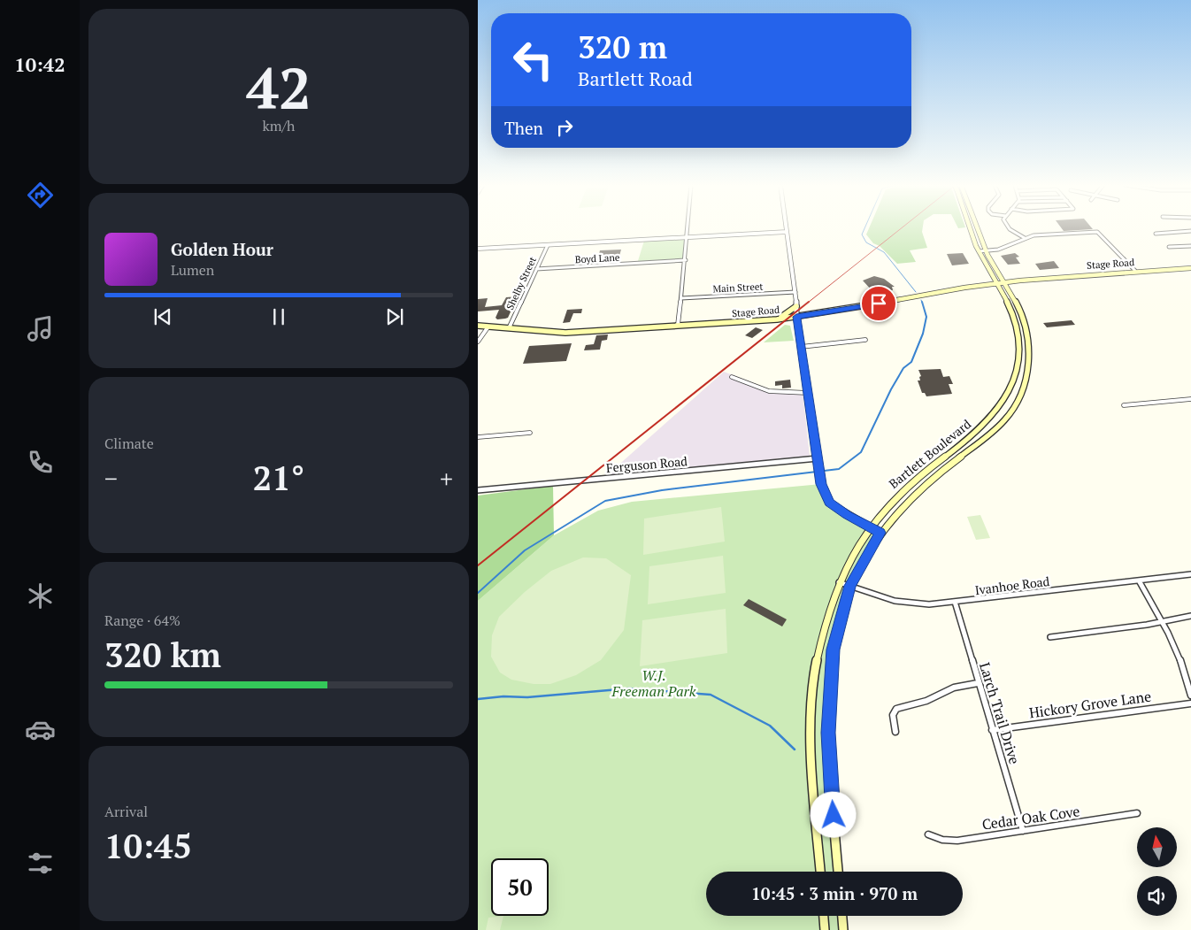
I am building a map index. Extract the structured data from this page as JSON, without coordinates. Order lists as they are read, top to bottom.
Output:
{
  "streets": {
    "main road": ["Stage Road", "Bartlett Boulevard"],
    "street": [
      "Boyd Lane",
      "Shelby Street",
      "Main Street",
      "Ferguson Road",
      "Ivanhoe Road",
      "Hickory Grove Lane",
      "Larch Trail Drive",
      "Cedar Oak Cove"
    ]
  },
  "crossings": [
    ["Boyd Lane", "Shelby Street"],
    ["Stage Road", "Shelby Street"],
    ["Stage Road", "Bartlett Boulevard"],
    ["Bartlett Boulevard", "Ivanhoe Road"],
    ["Ivanhoe Road", "Larch Trail Drive"],
    ["Hickory Grove Lane", "Larch Trail Drive"],
    ["Larch Trail Drive", "Cedar Oak Cove"]
  ],
  "parks": ["W.J. Freeman Park"],
  "north": "top",
  "page": {
    "tabs": "10:42",
    "tile": [
      ["42", "km/h"],
      "Climate",
      ["Range · 64%", "320 km"],
      ["Arrival", "10:45"]
    ],
    "turn": ["320 m", "Bartlett Road"],
    "then": "Then",
    "song": ["Golden Hour", "Lumen"],
    "heat": ["−", "21°", "+"],
    "limit": "50",
    "trip": "10:45 · 3 min · 970 m"
  }
}
